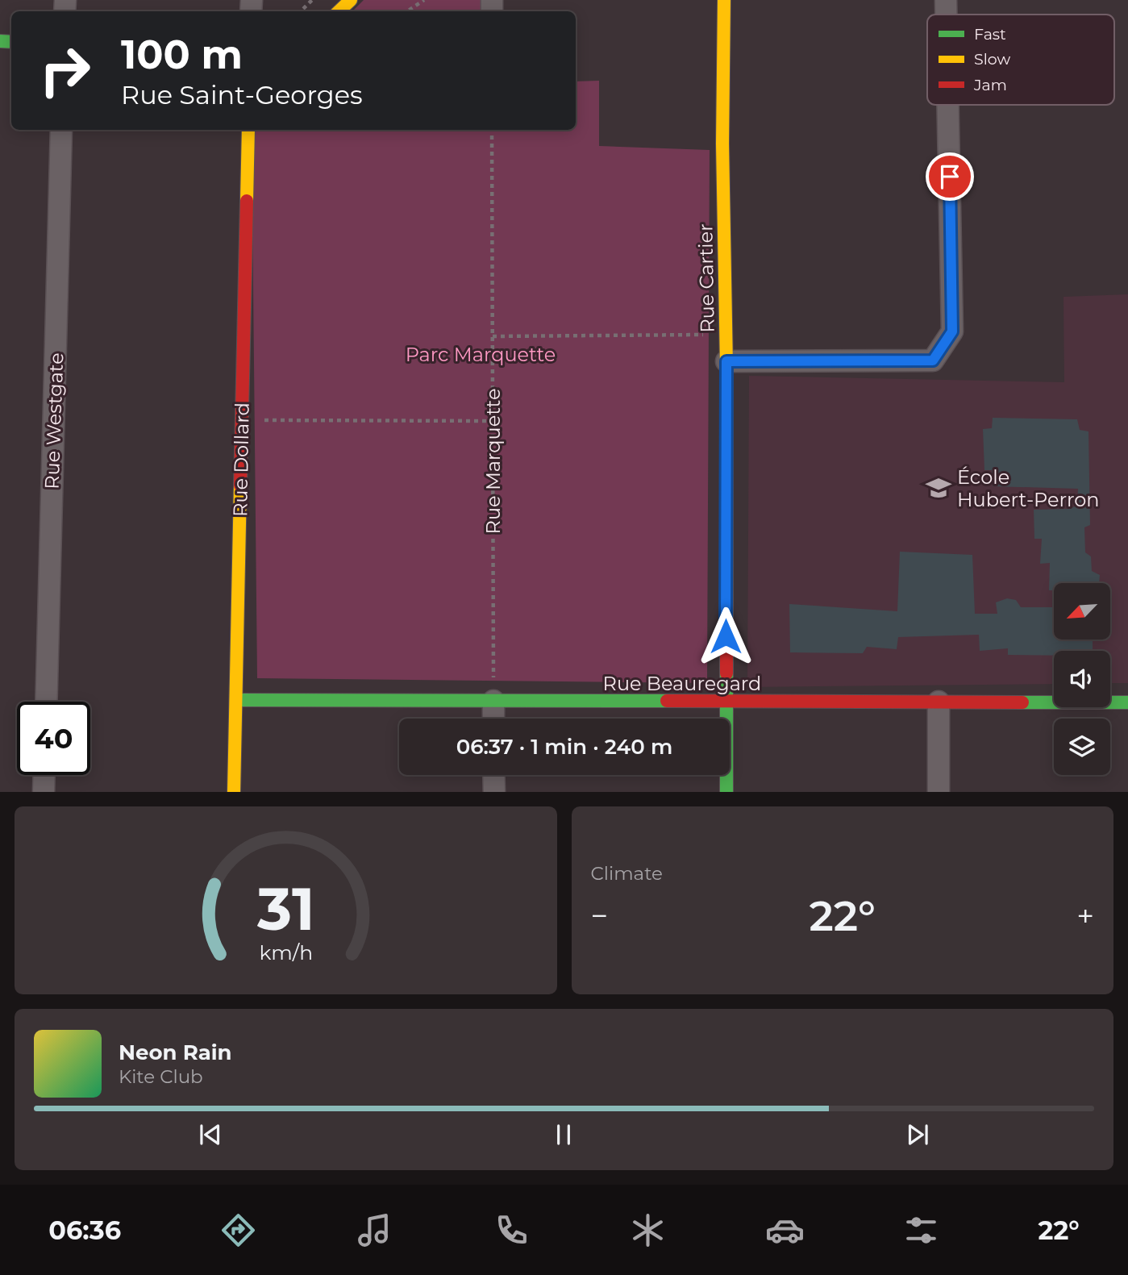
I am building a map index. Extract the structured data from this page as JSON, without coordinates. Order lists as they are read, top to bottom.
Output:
{
  "streets": {
    "street": [
      "Rue Cartier",
      "Rue Westgate",
      "Rue Dollard",
      "Rue Beauregard"
    ],
    "path": ["Rue Marquette"]
  },
  "crossings": [
    ["Rue Cartier", "Rue Beauregard"],
    ["Rue Dollard", "Rue Beauregard"],
    ["Rue Marquette", "Rue Beauregard"]
  ],
  "parks": ["Parc Marquette"],
  "places": {
    "school or university": ["École Hubert-Perron"]
  },
  "legend": ["Fast", "Slow", "Jam"],
  "north": "bottom left",
  "page": {
    "turn": ["100 m", "Rue Saint-Georges"],
    "limit": "40",
    "trip": "06:37 · 1 min · 240 m",
    "tile": "Climate",
    "heat": ["−", "22°", "+"],
    "song": ["Neon Rain", "Kite Club"],
    "tabs": ["06:36", "22°"],
    "gauge": ["31", "km/h"]
  }
}
